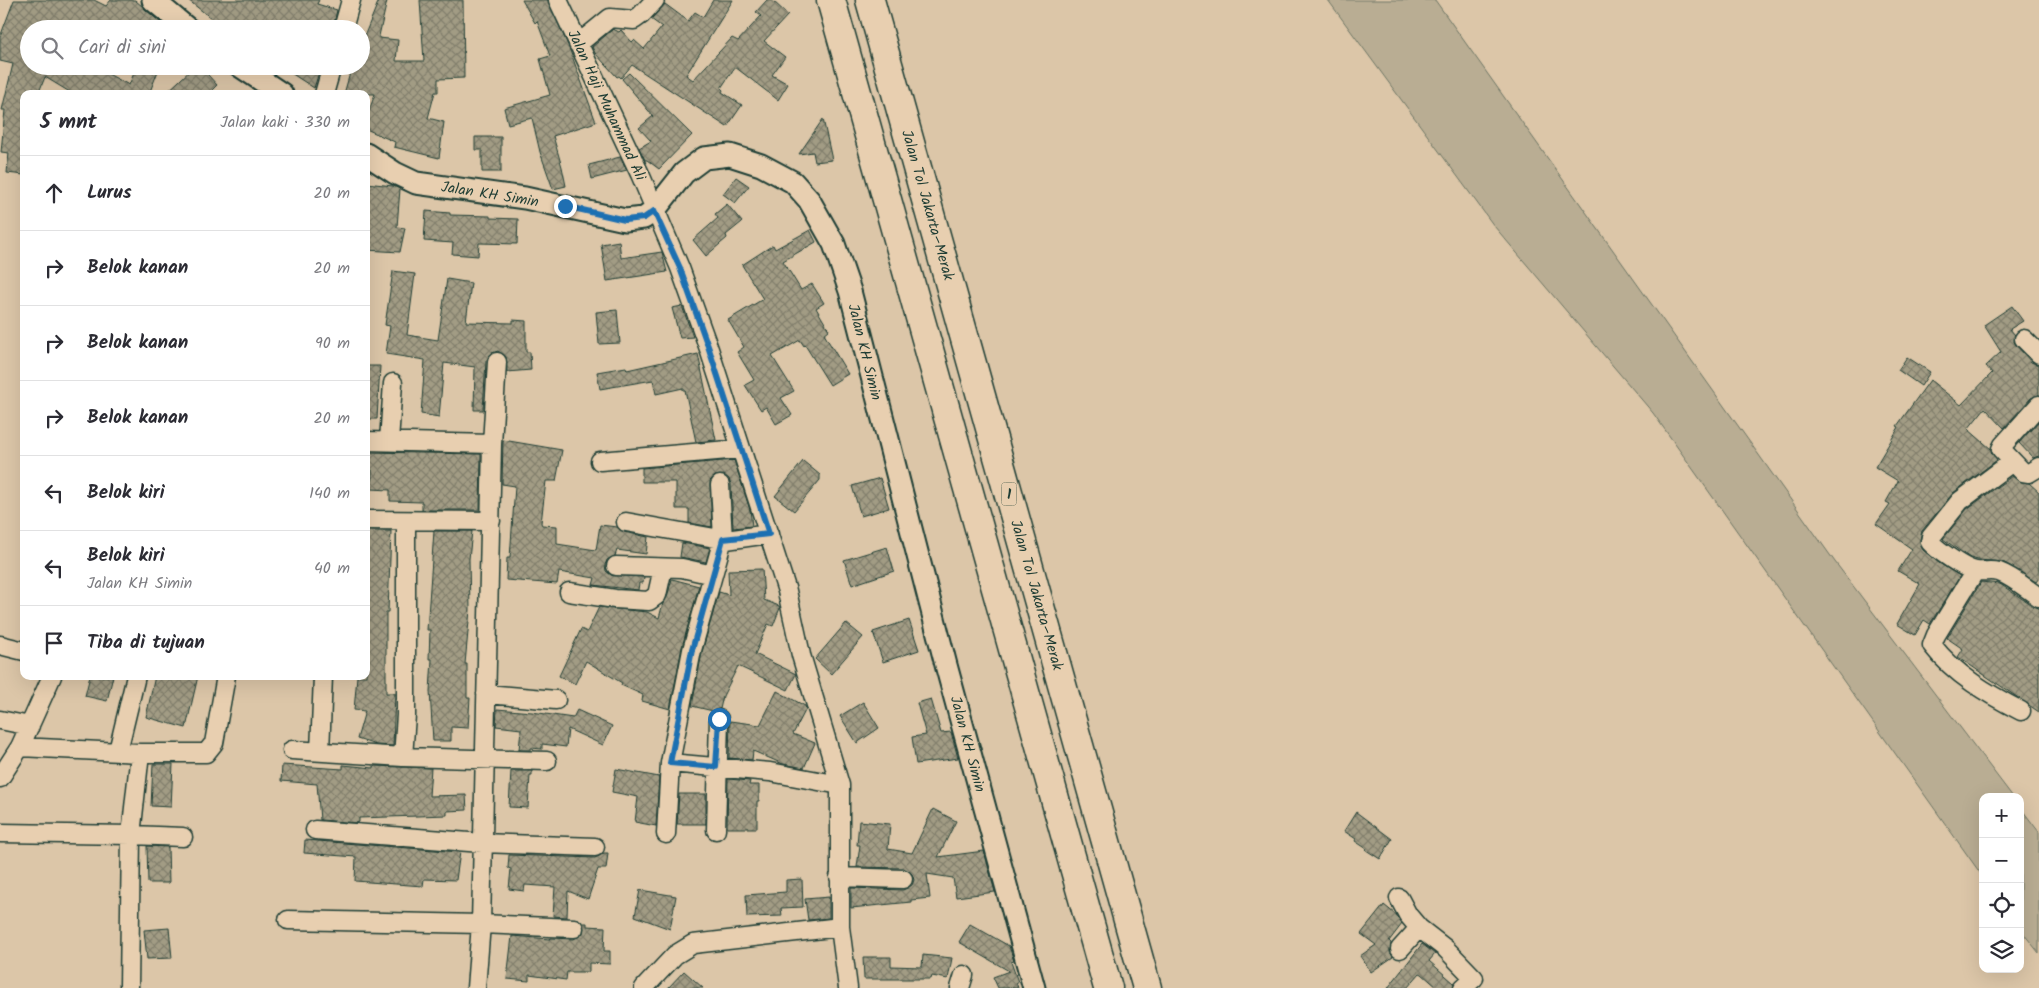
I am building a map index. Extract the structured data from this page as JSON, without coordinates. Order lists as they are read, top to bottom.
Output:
{
  "streets": {
    "highway": ["Jalan Tol Jakarta–Merak", "1"],
    "street": ["Jalan Haji Muhammad Ali", "Jalan KH Simin"]
  },
  "crossings": [
    ["Jalan Haji Muhammad Ali", "Jalan KH Simin"]
  ],
  "page": {
    "search": "Cari di sini",
    "heading": ["5 mnt", "Jalan kaki · 330 m"],
    "list": [
      ["Lurus", "20 m"],
      ["Belok kanan", "20 m"],
      ["Belok kanan", "90 m"],
      ["Belok kanan", "20 m"],
      ["Belok kiri", "140 m"],
      ["Belok kiri", "Jalan KH Simin", "40 m"],
      "Tiba di tujuan"
    ],
    "map_buttons": ["+", "−"]
  }
}
